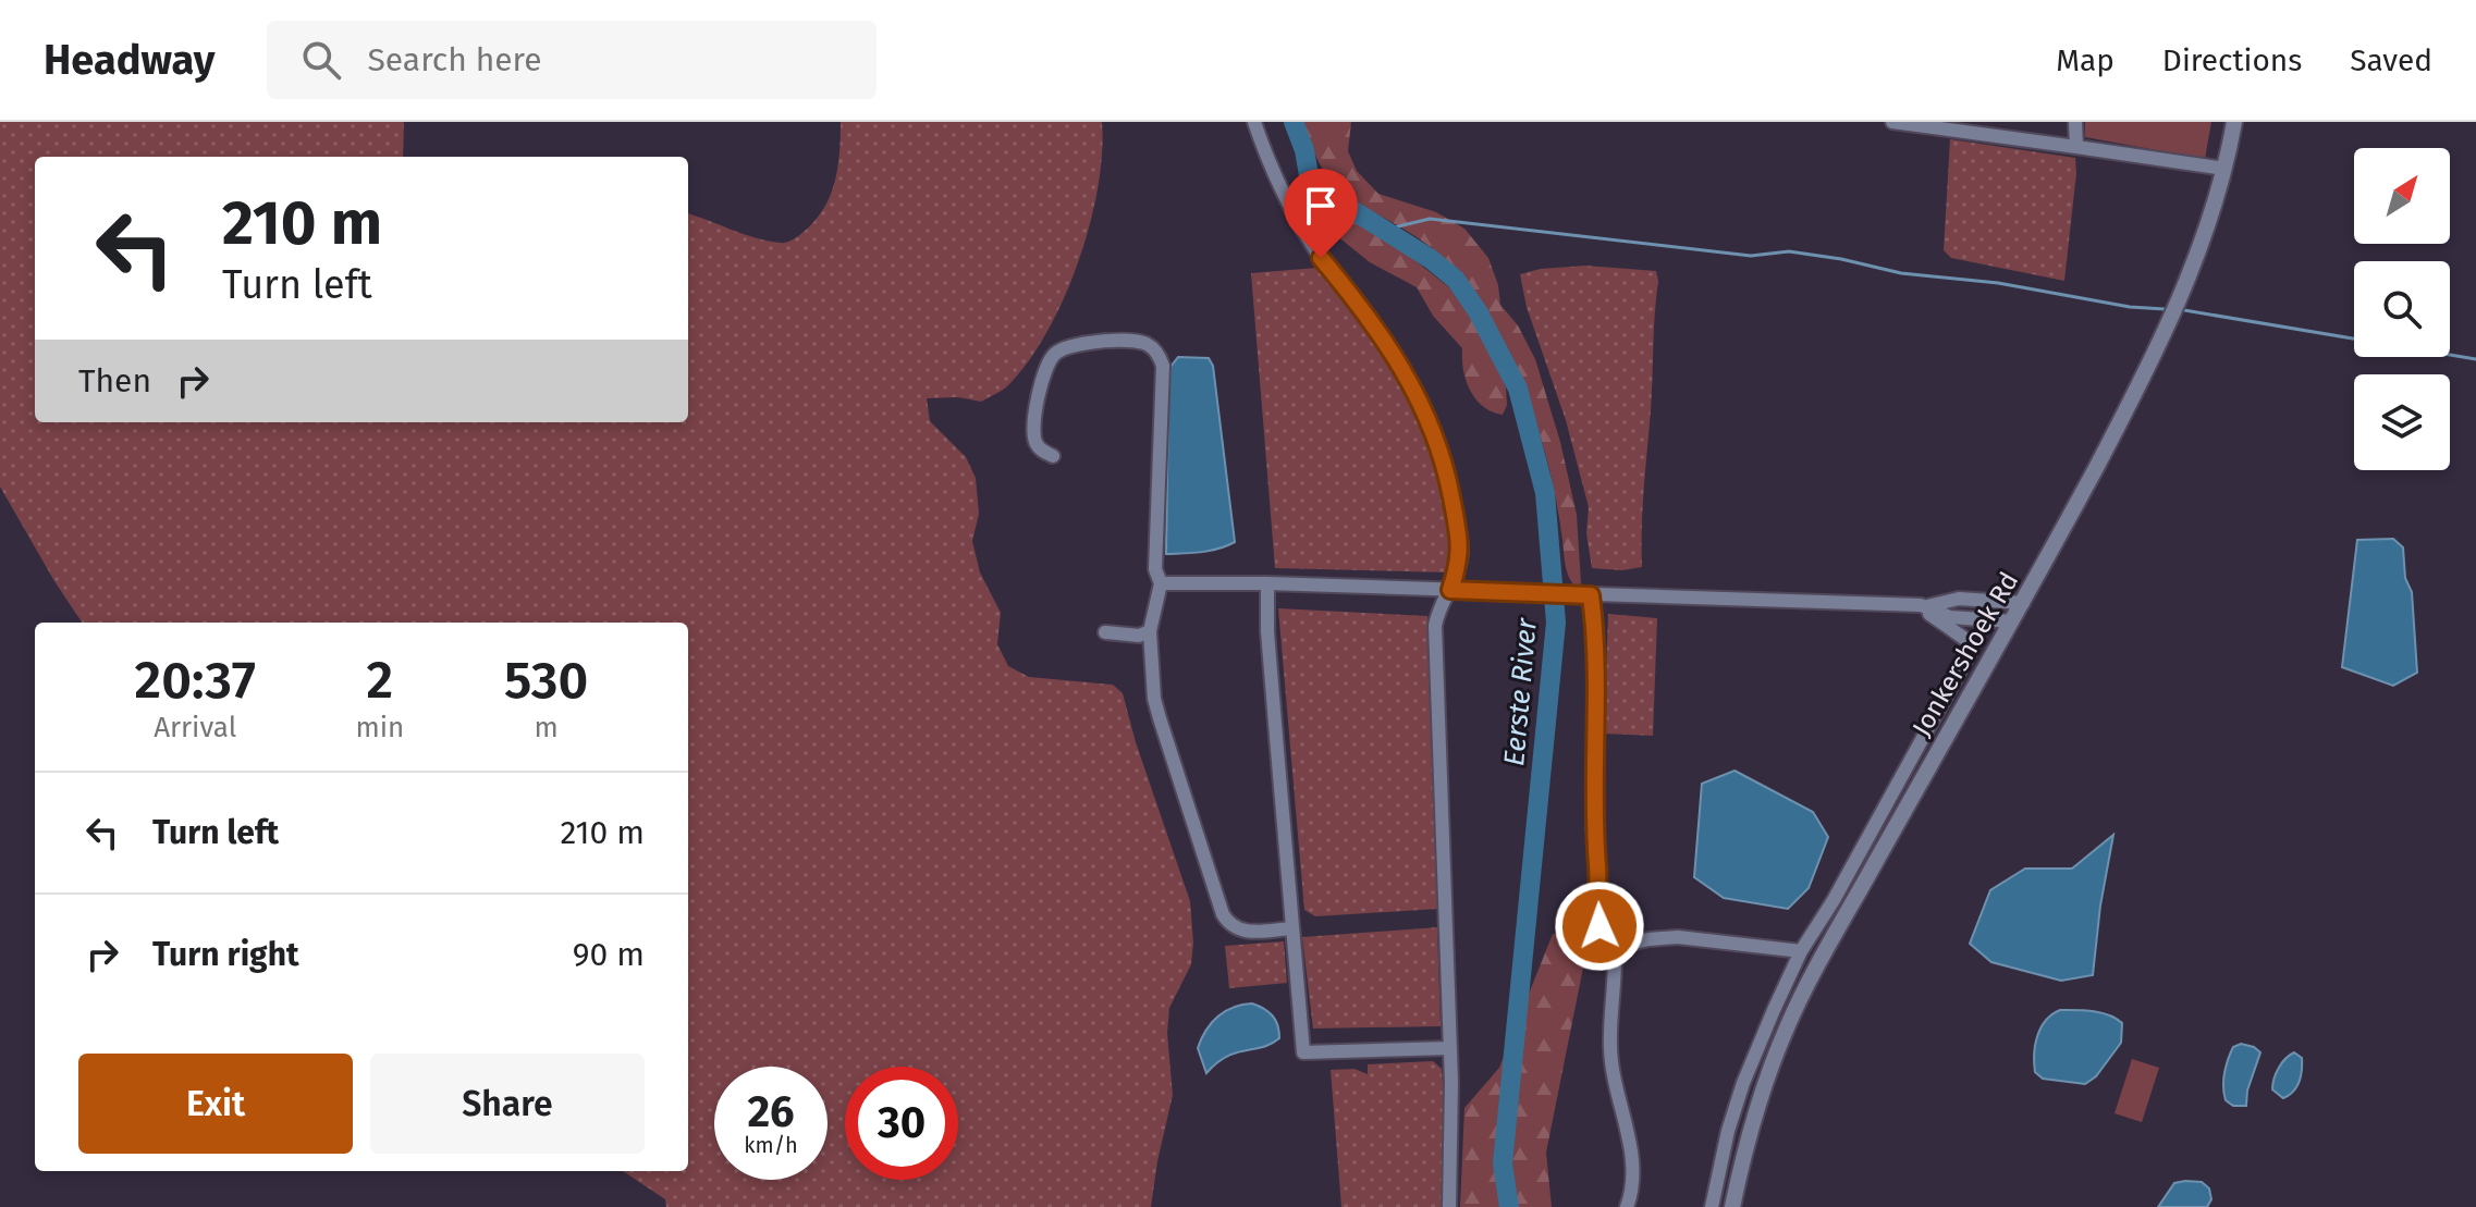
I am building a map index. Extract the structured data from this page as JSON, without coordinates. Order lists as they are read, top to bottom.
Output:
{
  "streets": {
    "street": ["Jonkershoek Rd"]
  },
  "water": ["Eerste River"],
  "north": "top right",
  "page": {
    "header": "Headway",
    "search": "Search here",
    "nav": ["Map", "Directions", "Saved"],
    "turn": ["210 m", "Turn left"],
    "then": "Then",
    "eta": [
      "20:37",
      "Arrival",
      "2",
      "min",
      "530",
      "m"
    ],
    "list": [
      {
        "name": "Turn left",
        "value": "210 m"
      },
      {
        "name": "Turn right",
        "value": "90 m"
      }
    ],
    "buttons": ["Exit", "Share"],
    "speed": "26 km/h",
    "limit": "30"
  }
}
